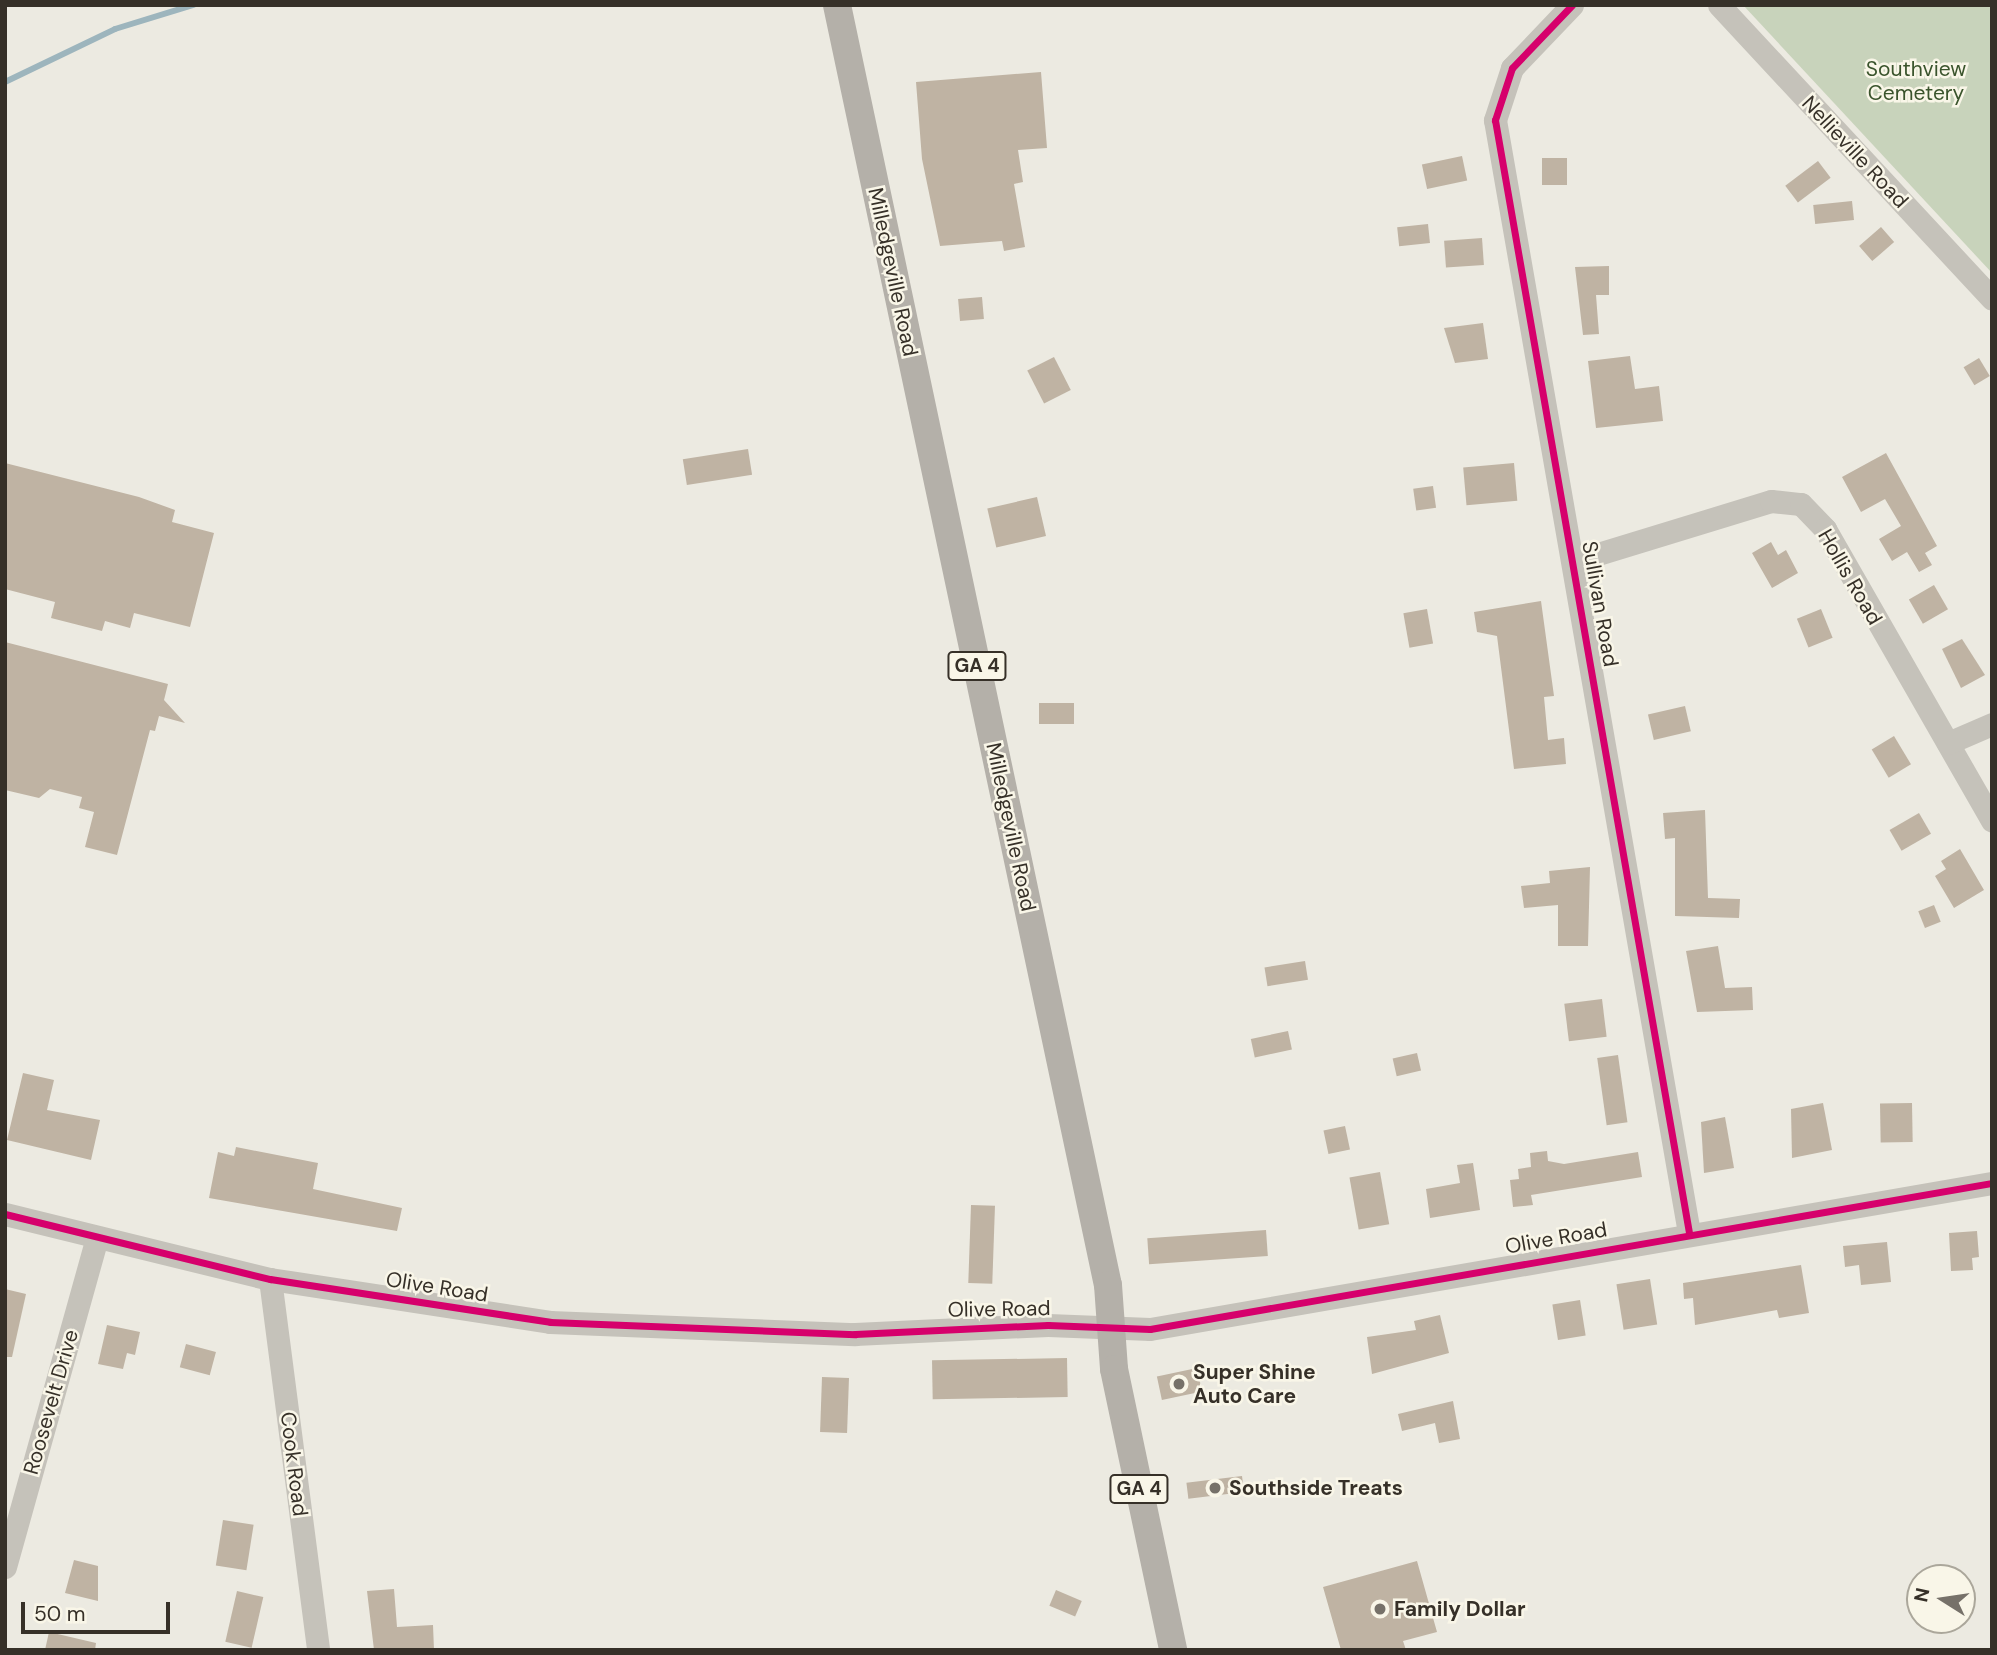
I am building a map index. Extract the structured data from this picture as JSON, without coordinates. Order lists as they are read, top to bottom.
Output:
{
  "streets": {
    "main road": ["Milledgeville Road", "GA 4"],
    "street": [
      "Nellieville Road",
      "Hollis Road",
      "Sullivan Road",
      "Olive Road",
      "Roosevelt Drive",
      "Cook Road"
    ]
  },
  "crossings": [
    ["Milledgeville Road", "Olive Road"],
    ["Hollis Road", "Sullivan Road"],
    ["Sullivan Road", "Olive Road"],
    ["Olive Road", "Roosevelt Drive"],
    ["Olive Road", "Cook Road"]
  ],
  "parks": ["Southview Cemetery"],
  "places": ["Super Shine Auto Care", "Southside Treats", "Family Dollar"],
  "scale_bar": "50 m",
  "north": "left"
}
